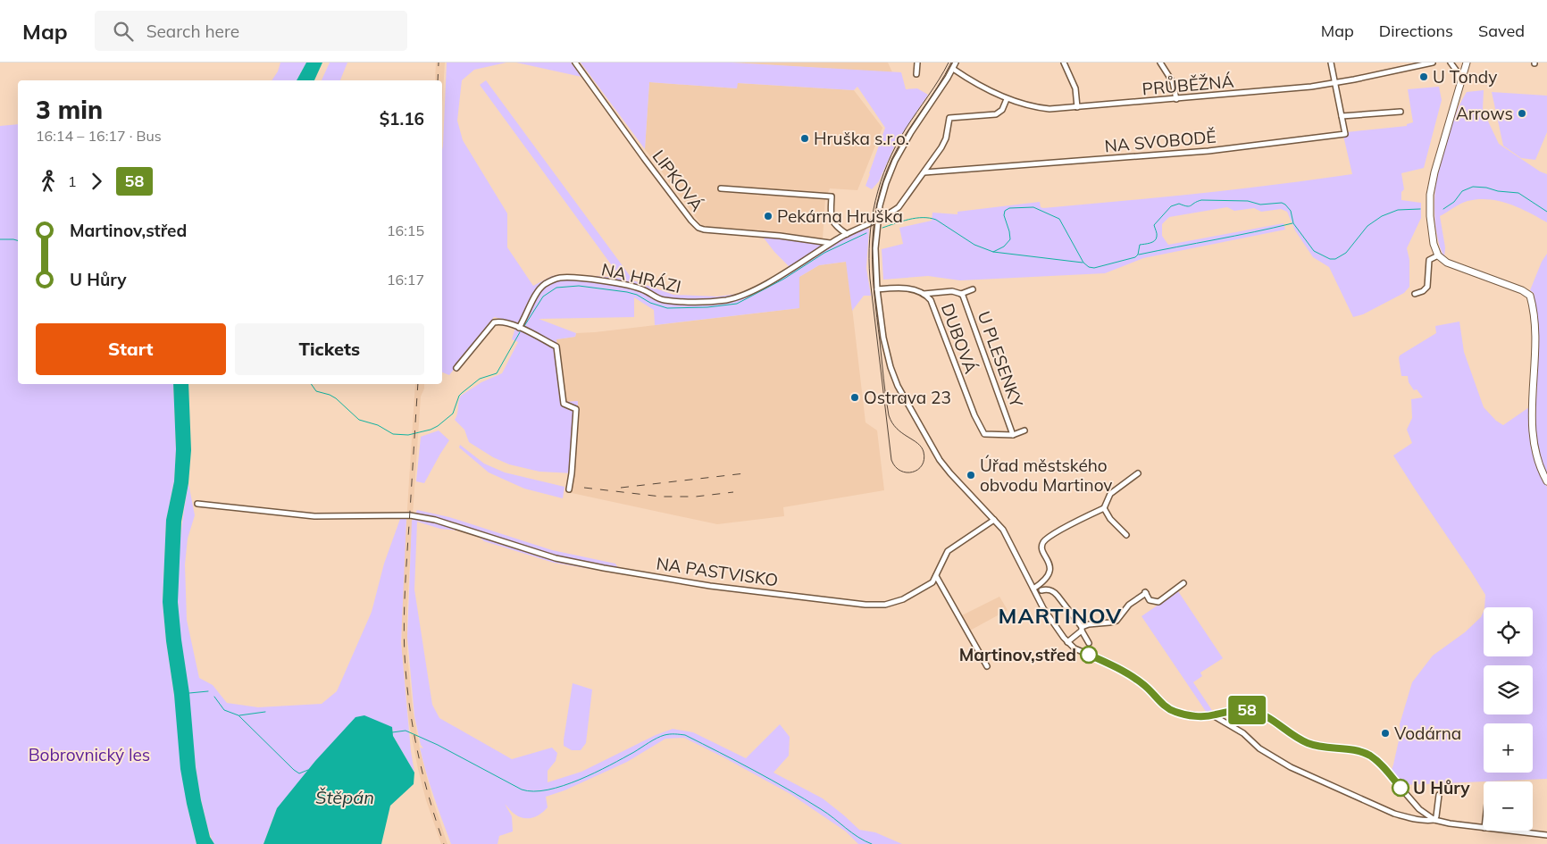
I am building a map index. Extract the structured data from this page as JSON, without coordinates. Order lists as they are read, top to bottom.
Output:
{
  "streets": {
    "street": [
      "PRŮBĚŽNÁ",
      "NA SVOBODĚ",
      "LIPKOVÁ",
      "NA HRÁZI",
      "DUBOVÁ",
      "U PLESENKY",
      "NA PASTVISKO"
    ]
  },
  "crossings": [
    ["PRŮBĚŽNÁ", "NA SVOBODĚ"],
    ["LIPKOVÁ", "NA HRÁZI"],
    ["DUBOVÁ", "U PLESENKY"]
  ],
  "districts": ["MARTINOV"],
  "water": ["Štěpán"],
  "parks": ["Bobrovnický les"],
  "places": [
    "U Tondy",
    "Arrows",
    "Hruška s.r.o.",
    "Pekárna Hruška",
    "Ostrava 23",
    "Úřad městského obvodu Martinov",
    "Martinov,střed",
    "Vodárna",
    "U Hůry"
  ],
  "lines": ["bus line 58"],
  "page": {
    "header": "Map",
    "search": "Search here",
    "nav": ["Map", "Directions", "Saved"],
    "on_map": "58",
    "heading": ["3 min", "16:14 – 16:17 · Bus", "$1.16"],
    "legs": ["1", "58"],
    "list": [
      {
        "name": "Martinov,střed",
        "value": "16:15"
      },
      {
        "name": "U Hůry",
        "value": "16:17"
      }
    ],
    "buttons": ["Start", "Tickets"],
    "map_buttons": ["+", "−"]
  }
}
